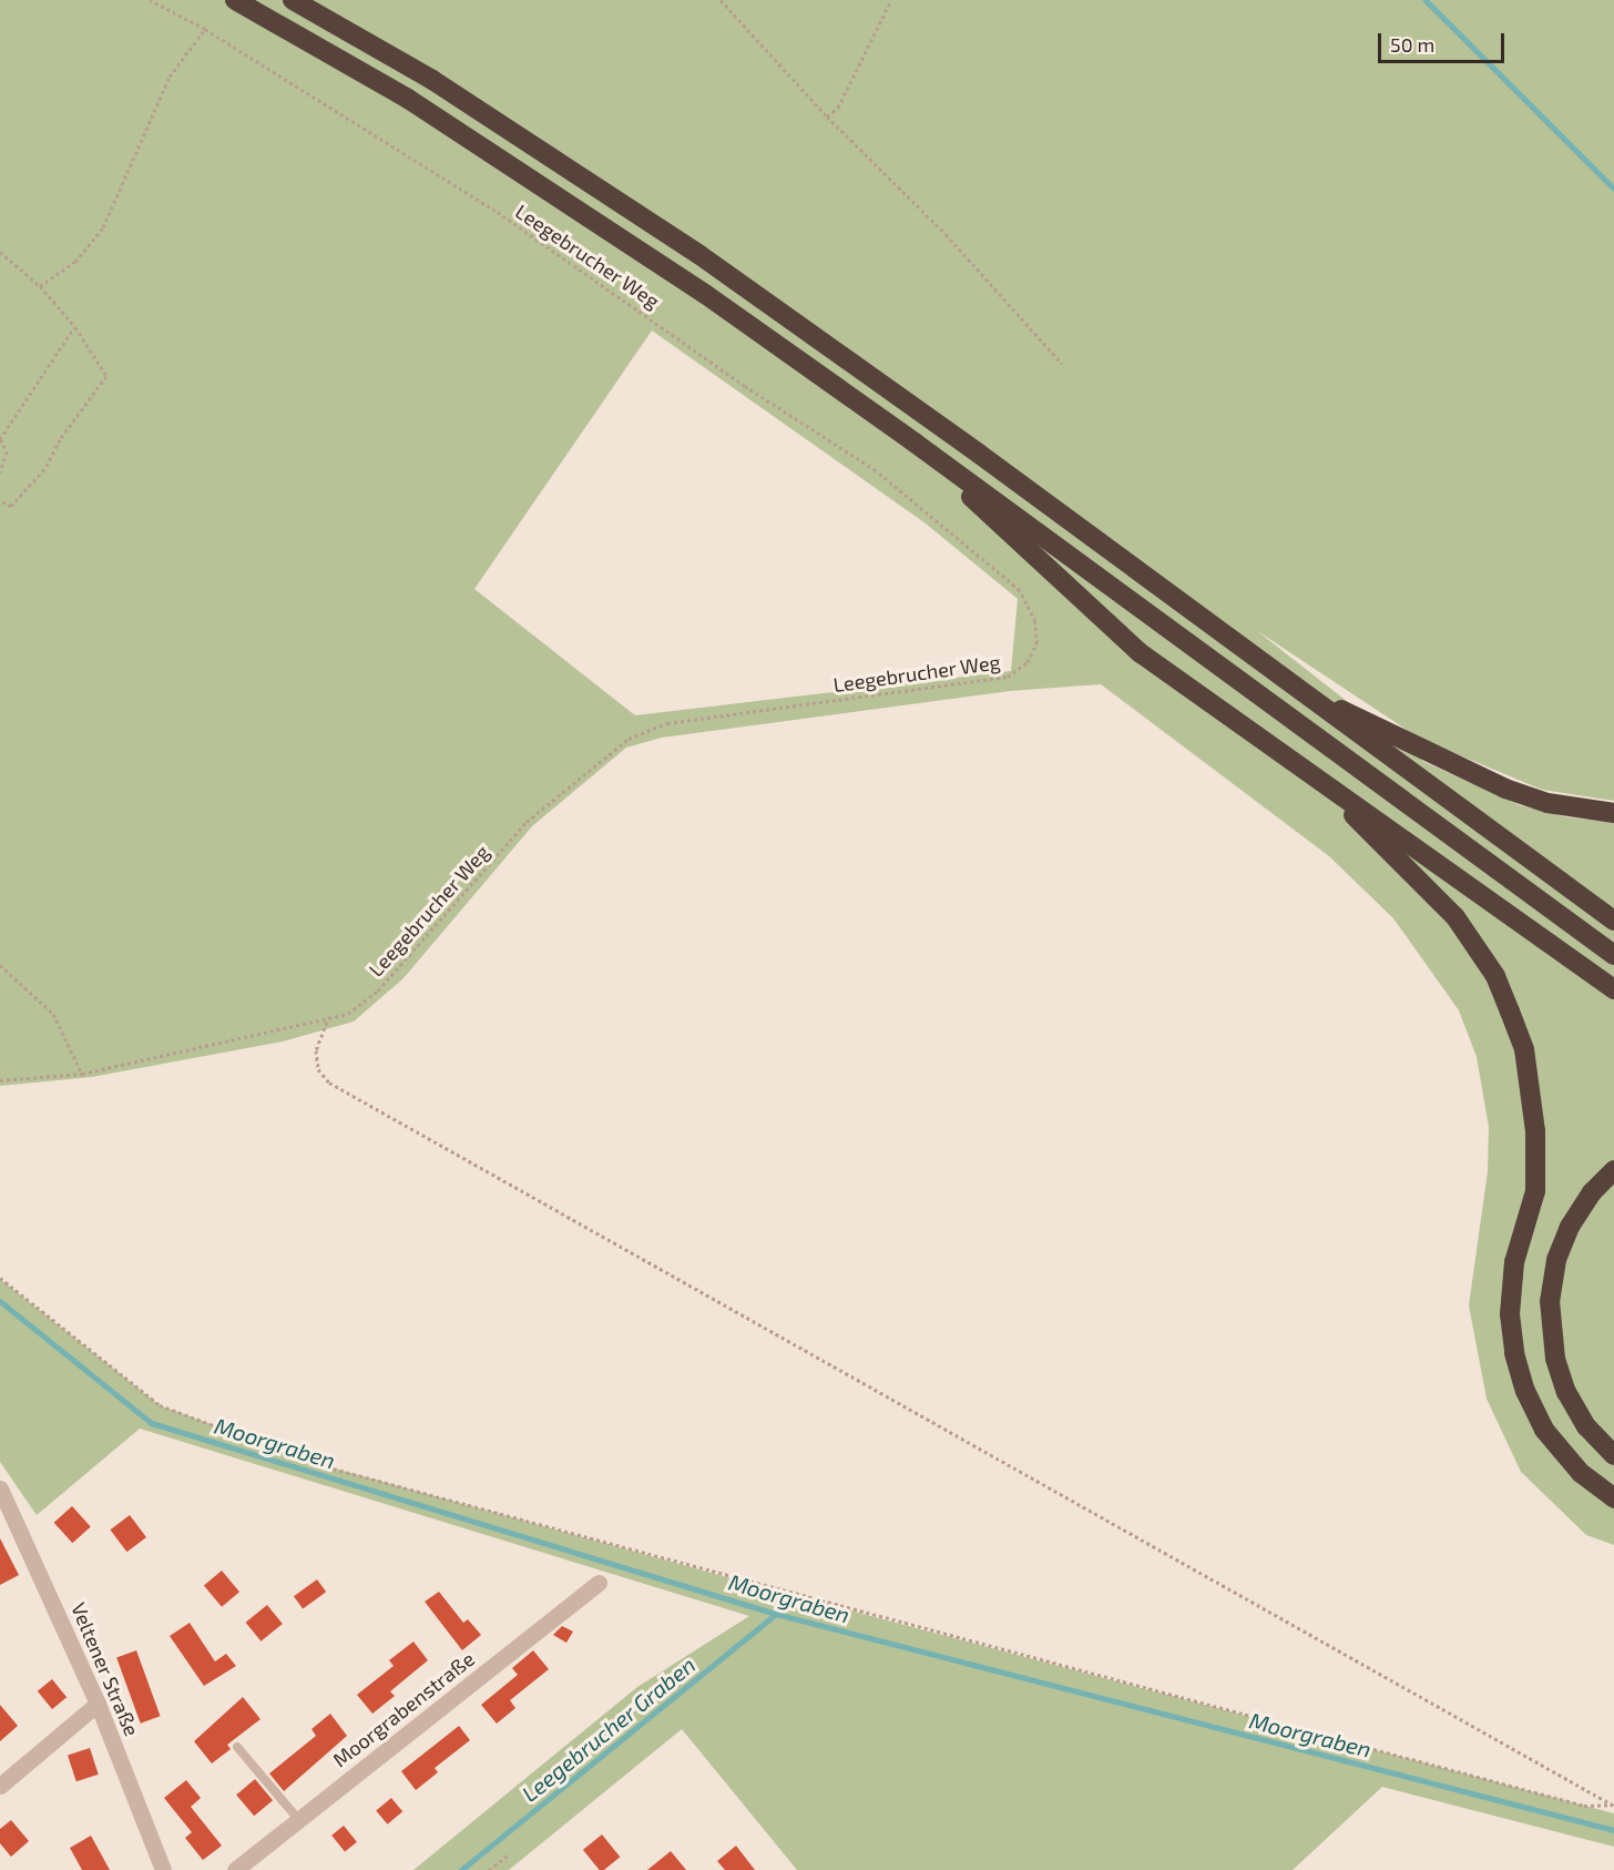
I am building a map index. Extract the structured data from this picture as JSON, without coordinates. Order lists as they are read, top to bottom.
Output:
{
  "streets": {
    "street": ["Veltener Straße", "Moorgrabenstraße"],
    "path": ["Leegebrucher Weg"]
  },
  "water": ["Moorgraben", "Leegebrucher Graben"],
  "scale_bar": "50 m"
}
